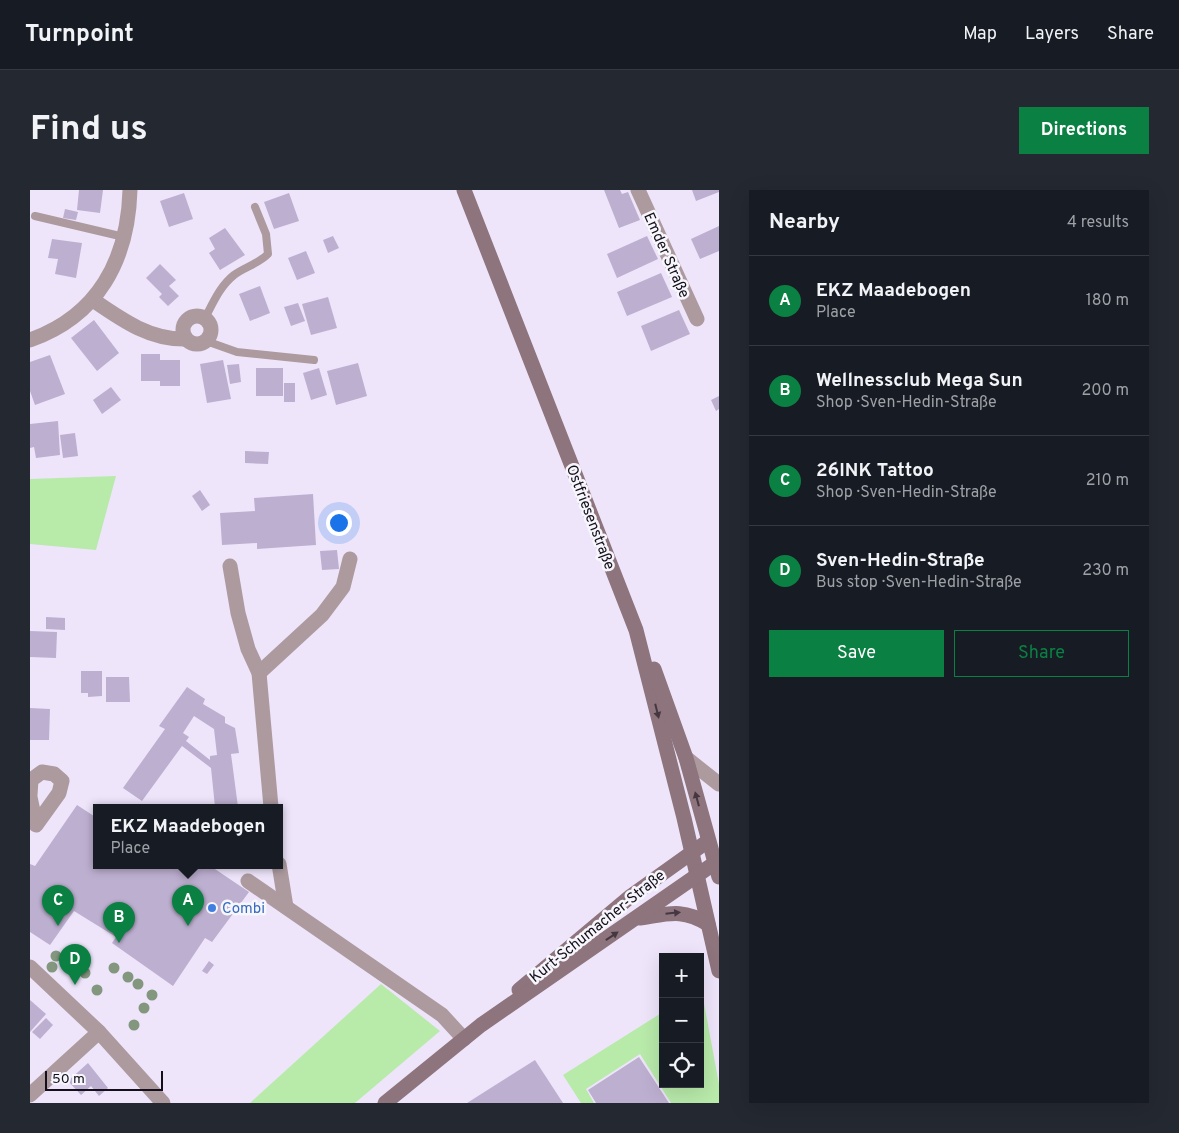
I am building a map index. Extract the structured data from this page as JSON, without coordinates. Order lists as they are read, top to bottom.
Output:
{
  "streets": {
    "main road": ["Ostfriesenstraße", "Kurt-Schumacher-Straße"],
    "street": ["Emder Straße"]
  },
  "crossings": [
    ["Ostfriesenstraße", "Kurt-Schumacher-Straße"]
  ],
  "places": ["Combi"],
  "scale_bar": "50 m",
  "page": {
    "header": "Turnpoint",
    "nav": ["Map", "Layers", "Share"],
    "buttons": [
      "Directions",
      ["Save", "Share"]
    ],
    "title": "Find us",
    "heading": ["Nearby", "4 results"],
    "list": [
      {
        "mark": "A",
        "name": "EKZ Maadebogen",
        "note": "Place",
        "value": "180 m"
      },
      {
        "mark": "B",
        "name": "Wellnessclub Mega Sun",
        "note": "Shop · Sven-Hedin-Straße",
        "value": "200 m"
      },
      {
        "mark": "C",
        "name": "26INK Tattoo",
        "note": "Shop · Sven-Hedin-Straße",
        "value": "210 m"
      },
      {
        "mark": "D",
        "name": "Sven-Hedin-Straße",
        "note": "Bus stop · Sven-Hedin-Straße",
        "value": "230 m"
      }
    ],
    "popup": ["EKZ Maadebogen", "Place"],
    "pins": [
      "A",
      "C",
      "B",
      "D"
    ],
    "map_buttons": ["+", "−"],
    "scale": "50 m"
  }
}
